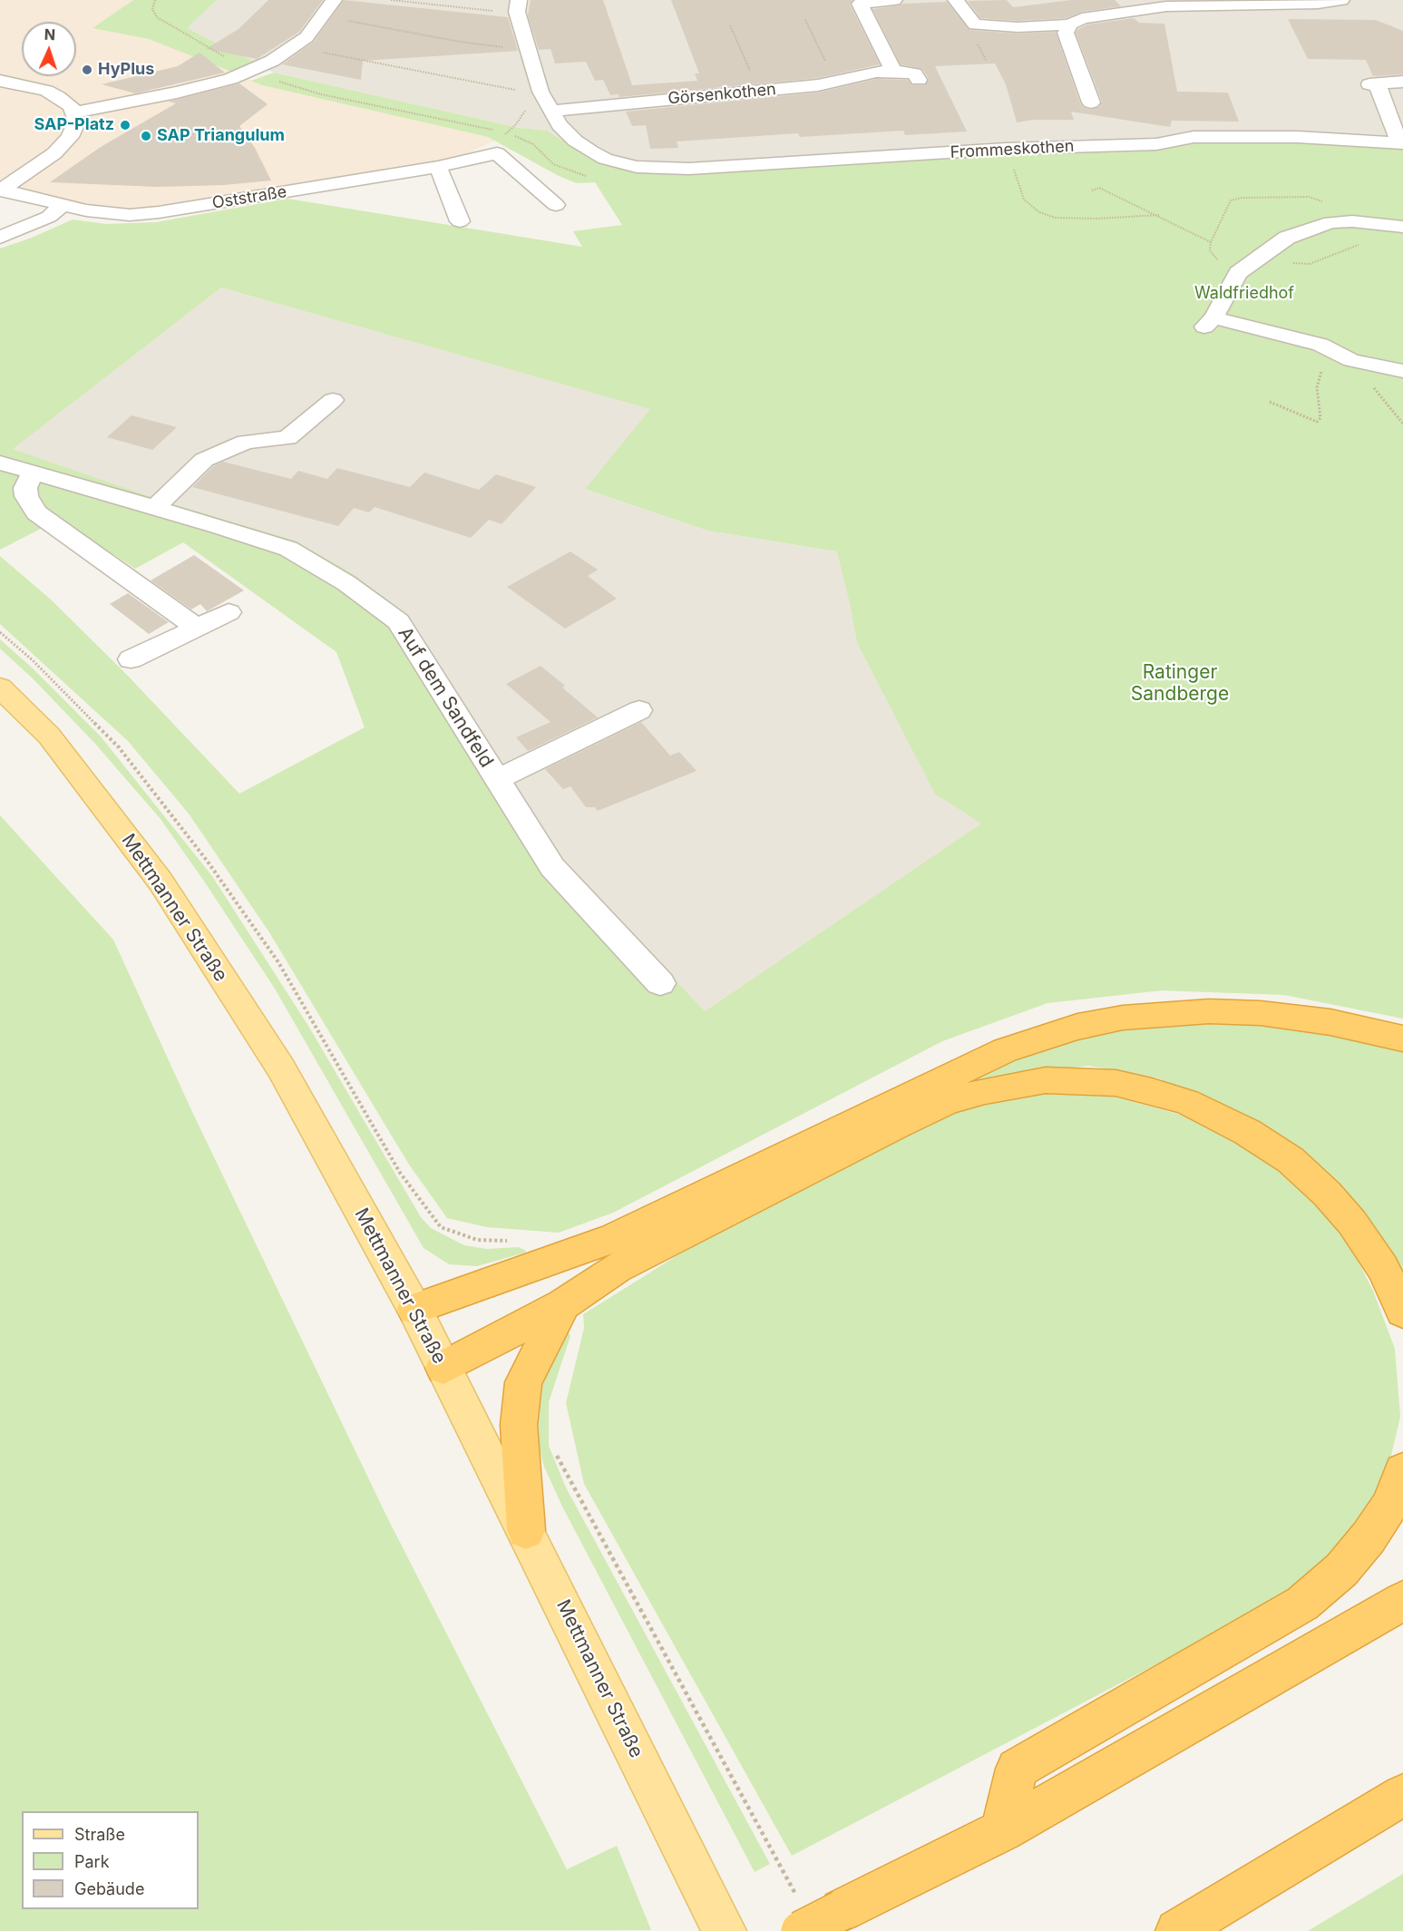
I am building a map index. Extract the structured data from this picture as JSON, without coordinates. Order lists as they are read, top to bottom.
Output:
{
  "streets": {
    "main road": ["Mettmanner Straße"],
    "street": [
      "Görsenkothen",
      "Frommeskothen",
      "Oststraße",
      "Auf dem Sandfeld"
    ]
  },
  "parks": ["Waldfriedhof", "Ratinger Sandberge"],
  "places": ["HyPlus", "SAP-Platz", "SAP Triangulum"],
  "legend": ["Straße", "Park", "Gebäude"],
  "north": "top"
}
